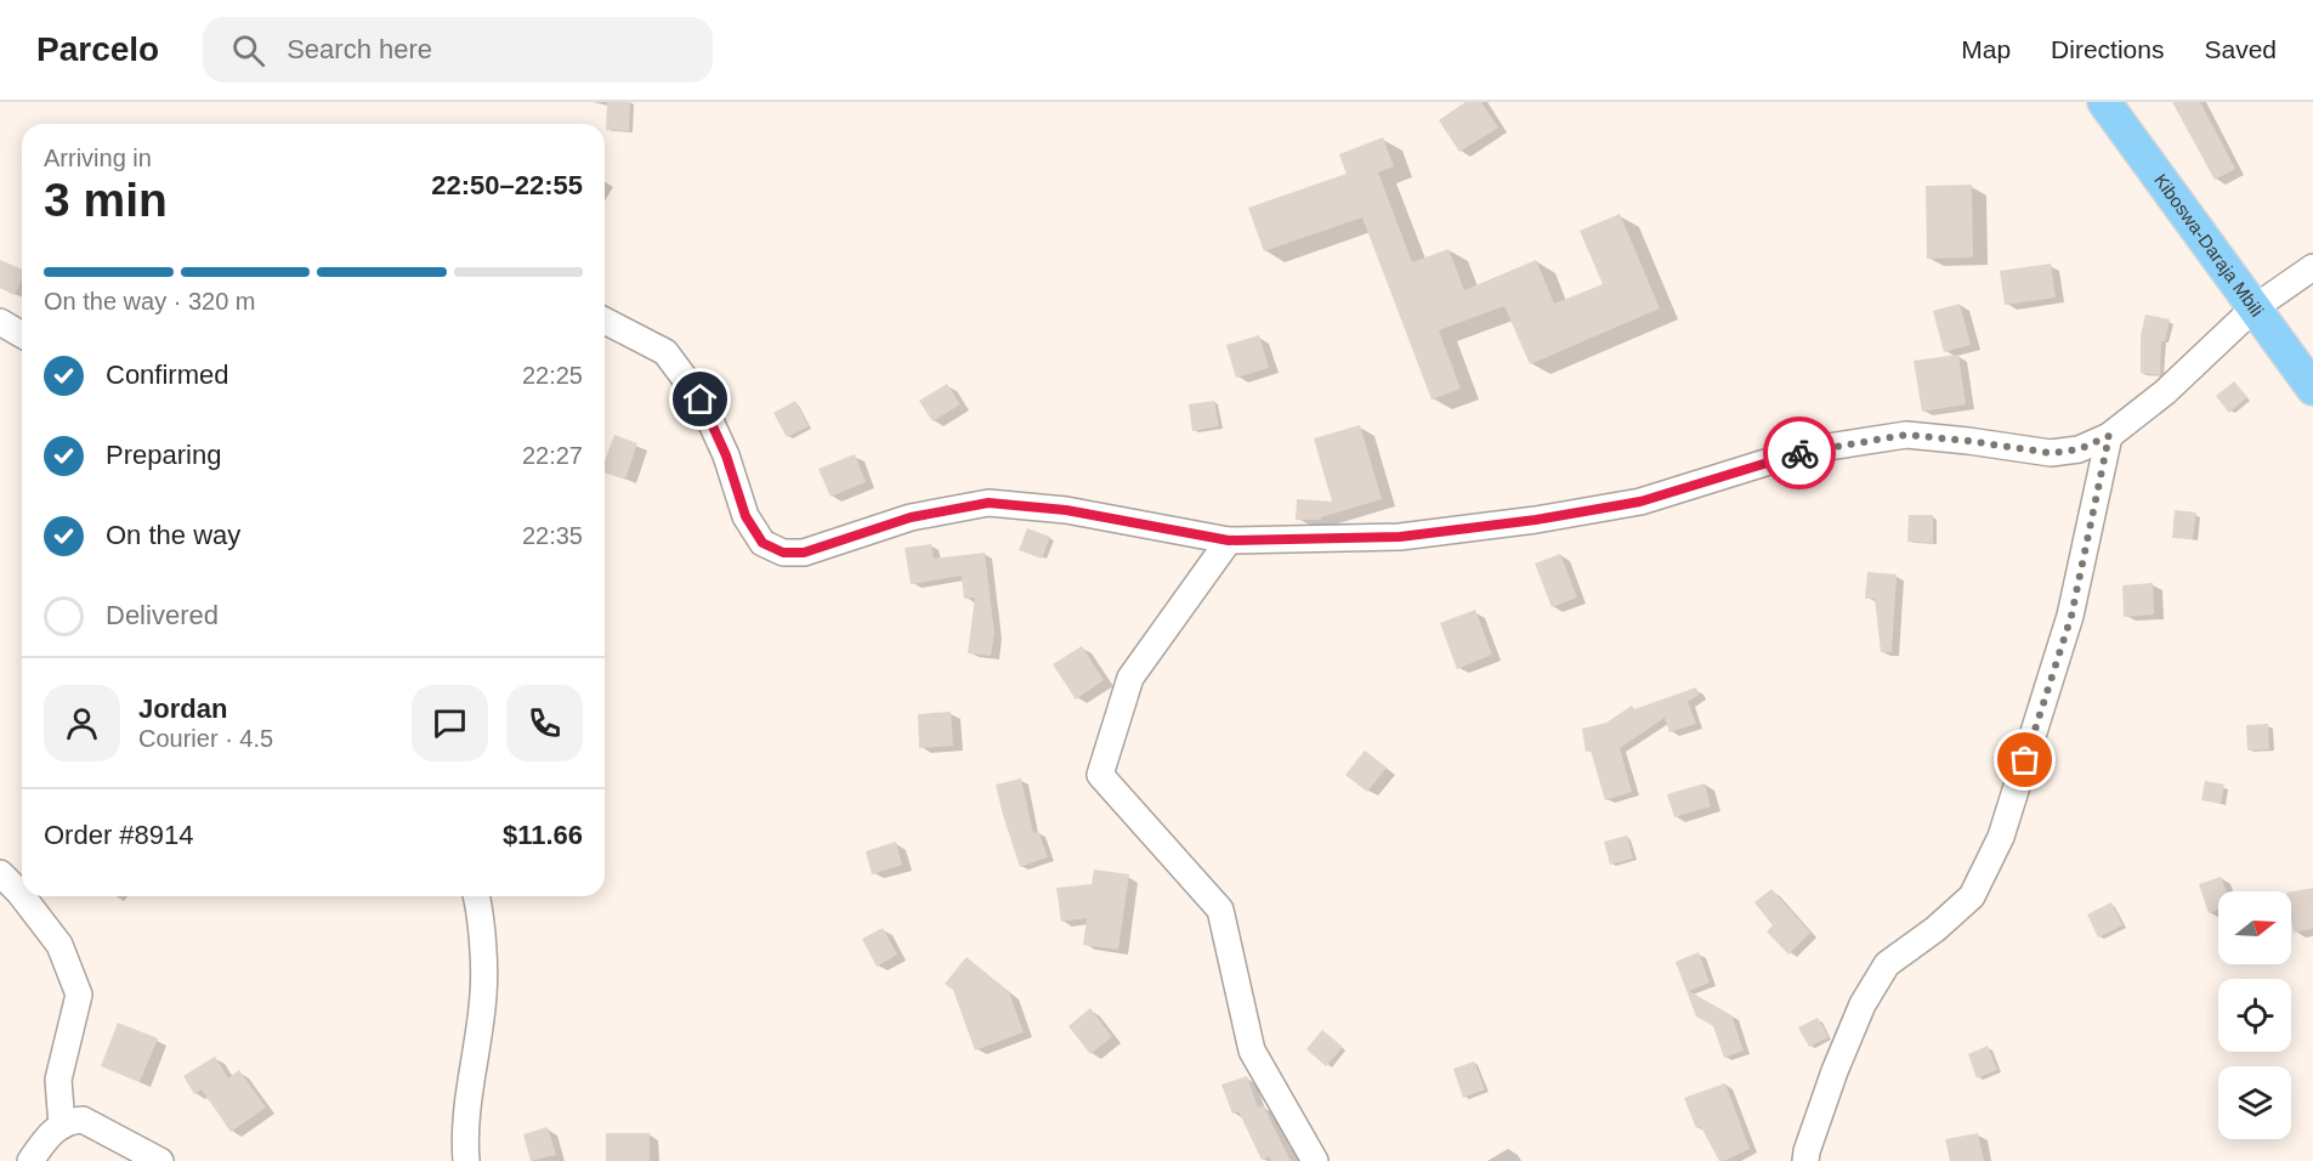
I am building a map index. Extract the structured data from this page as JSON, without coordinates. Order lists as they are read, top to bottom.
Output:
{
  "streets": {
    "main road": ["Kiboswa-Daraja Mbili"]
  },
  "north": "right",
  "page": {
    "header": "Parcelo",
    "search": "Search here",
    "nav": ["Map", "Directions", "Saved"],
    "heading": ["3 min", "Arriving in", "22:50–22:55"],
    "panel": [
      "Jordan",
      "Courier · 4.5",
      "Order #8914",
      "$11.66"
    ],
    "bar": "On the way · 320 m",
    "list": [
      ["Confirmed", "22:25"],
      ["Preparing", "22:27"],
      ["On the way", "22:35"],
      "Delivered"
    ]
  }
}
